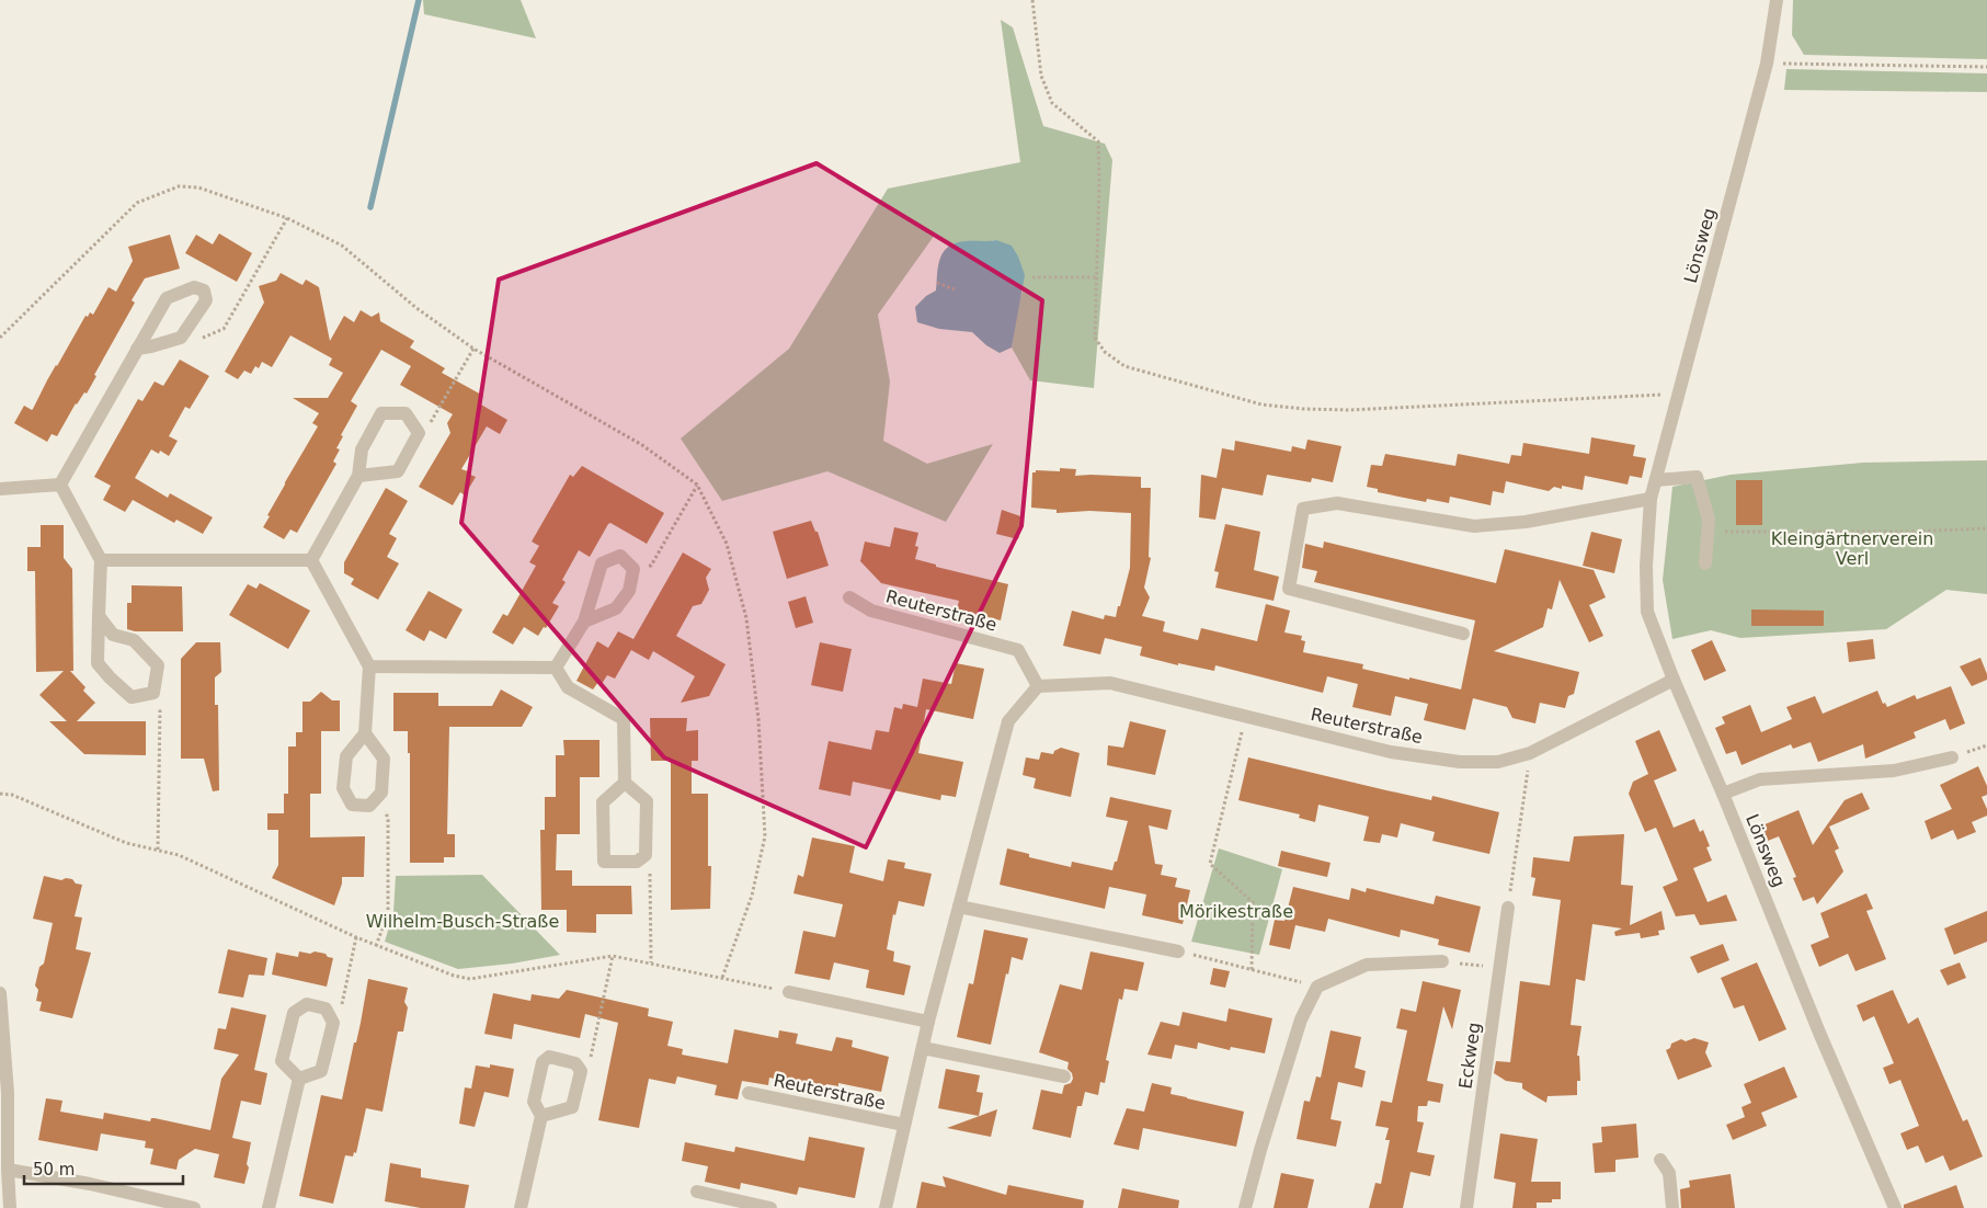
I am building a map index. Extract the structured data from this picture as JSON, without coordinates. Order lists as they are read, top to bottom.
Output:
{
  "streets": {
    "street": ["Lönsweg", "Reuterstraße", "Eckweg"]
  },
  "crossings": [
    ["Lönsweg", "Reuterstraße"]
  ],
  "parks": ["Kleingärtnerverein Verl", "Mörikestraße", "Wilhelm-Busch-Straße"],
  "scale_bar": "50 m"
}
